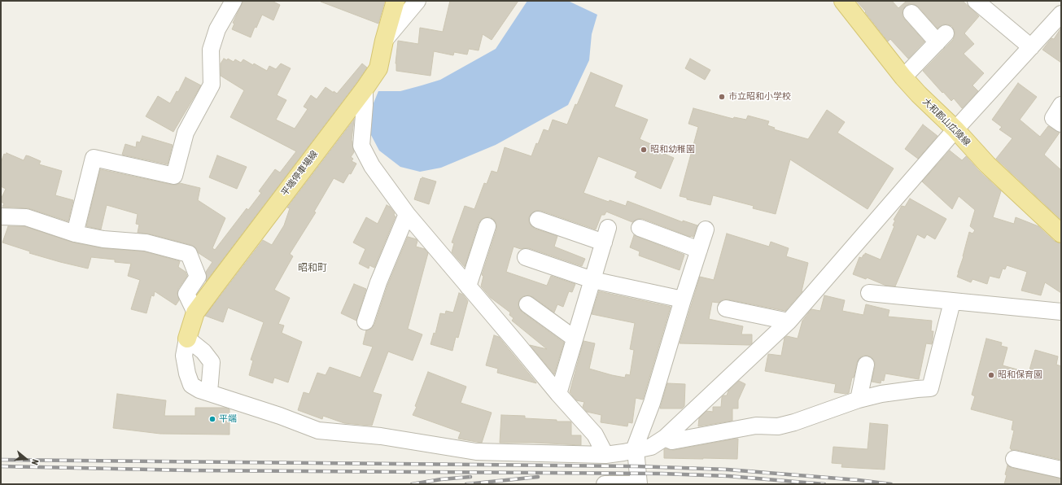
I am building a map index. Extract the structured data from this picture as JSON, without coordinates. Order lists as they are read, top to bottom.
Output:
{
  "streets": {
    "main road": ["大和郡山広陵線", "平端停車場線"]
  },
  "districts": ["昭和町"],
  "places": [
    "市立昭和小学校",
    "昭和幼稚園",
    "昭和保育園",
    "平端"
  ],
  "north": "right"
}
